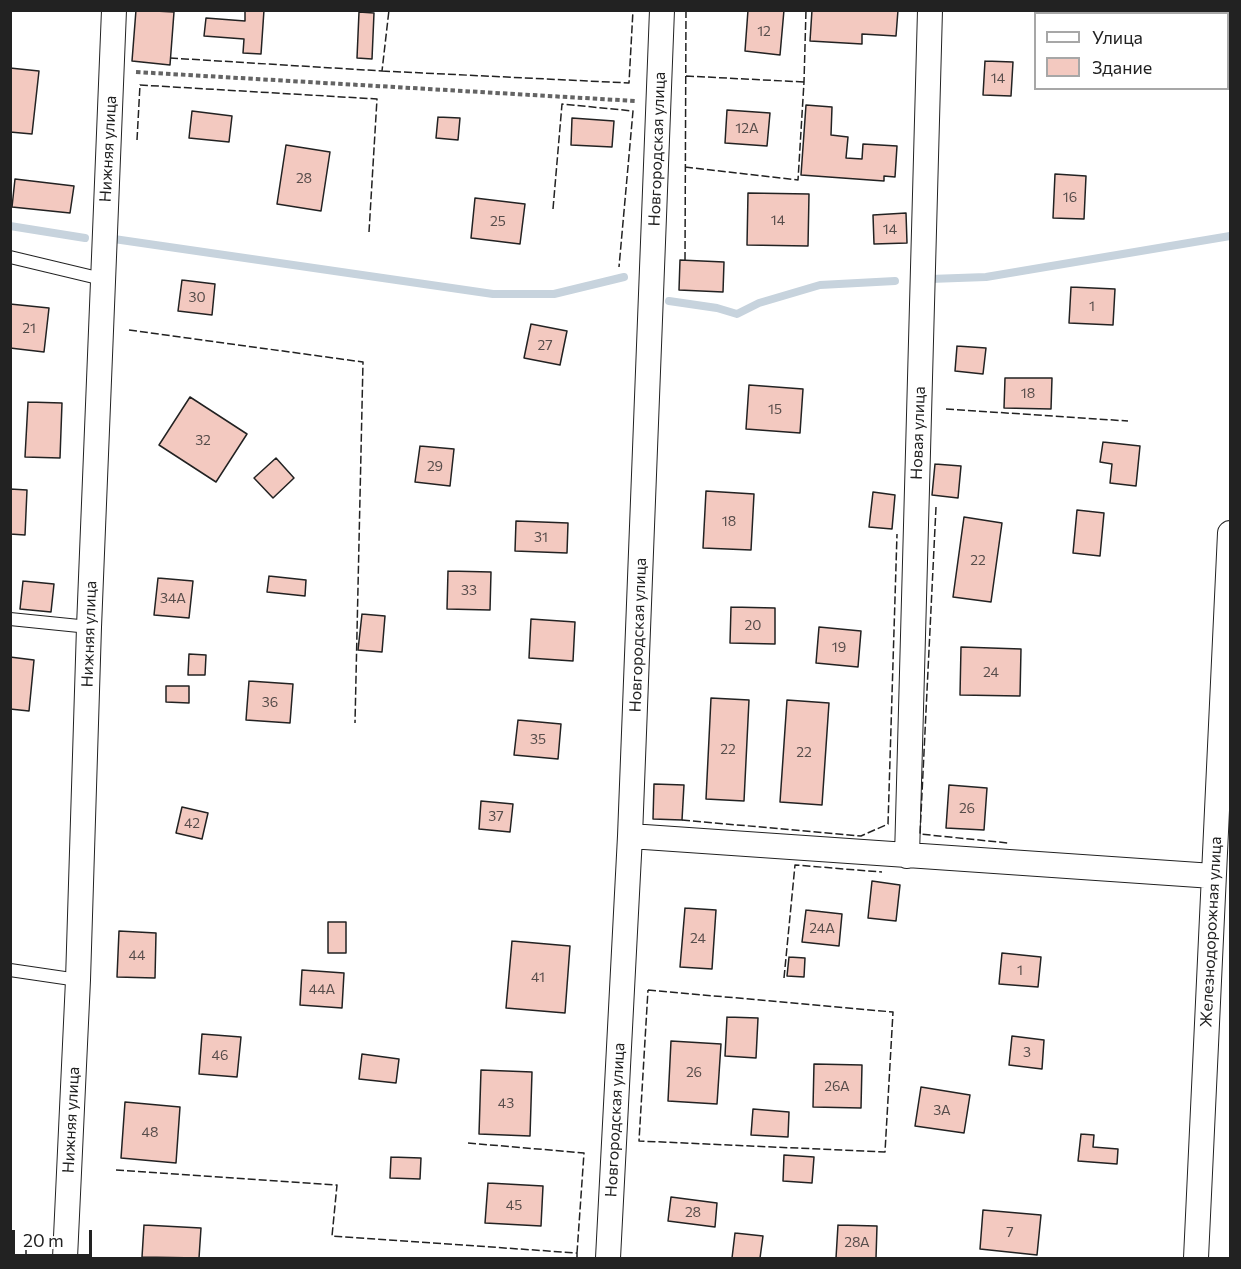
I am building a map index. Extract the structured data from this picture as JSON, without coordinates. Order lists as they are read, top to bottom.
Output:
{
  "streets": {
    "street": [
      "Нижняя улица",
      "Новгородская улица",
      "Новая улица",
      "Железнодорожная улица"
    ]
  },
  "house_numbers": [
    "12",
    "14",
    "12А",
    "28",
    "16",
    "14",
    "25",
    "14",
    "30",
    "1",
    "21",
    "27",
    "18",
    "15",
    "32",
    "29",
    "18",
    "31",
    "22",
    "33",
    "34А",
    "20",
    "19",
    "24",
    "36",
    "35",
    "22",
    "22",
    "26",
    "37",
    "42",
    "24А",
    "24",
    "44",
    "1",
    "41",
    "44А",
    "3",
    "46",
    "26",
    "26А",
    "43",
    "3А",
    "48",
    "45",
    "28",
    "7",
    "28А"
  ],
  "legend": ["Улица", "Здание"],
  "scale_bar": "20 m"
}
